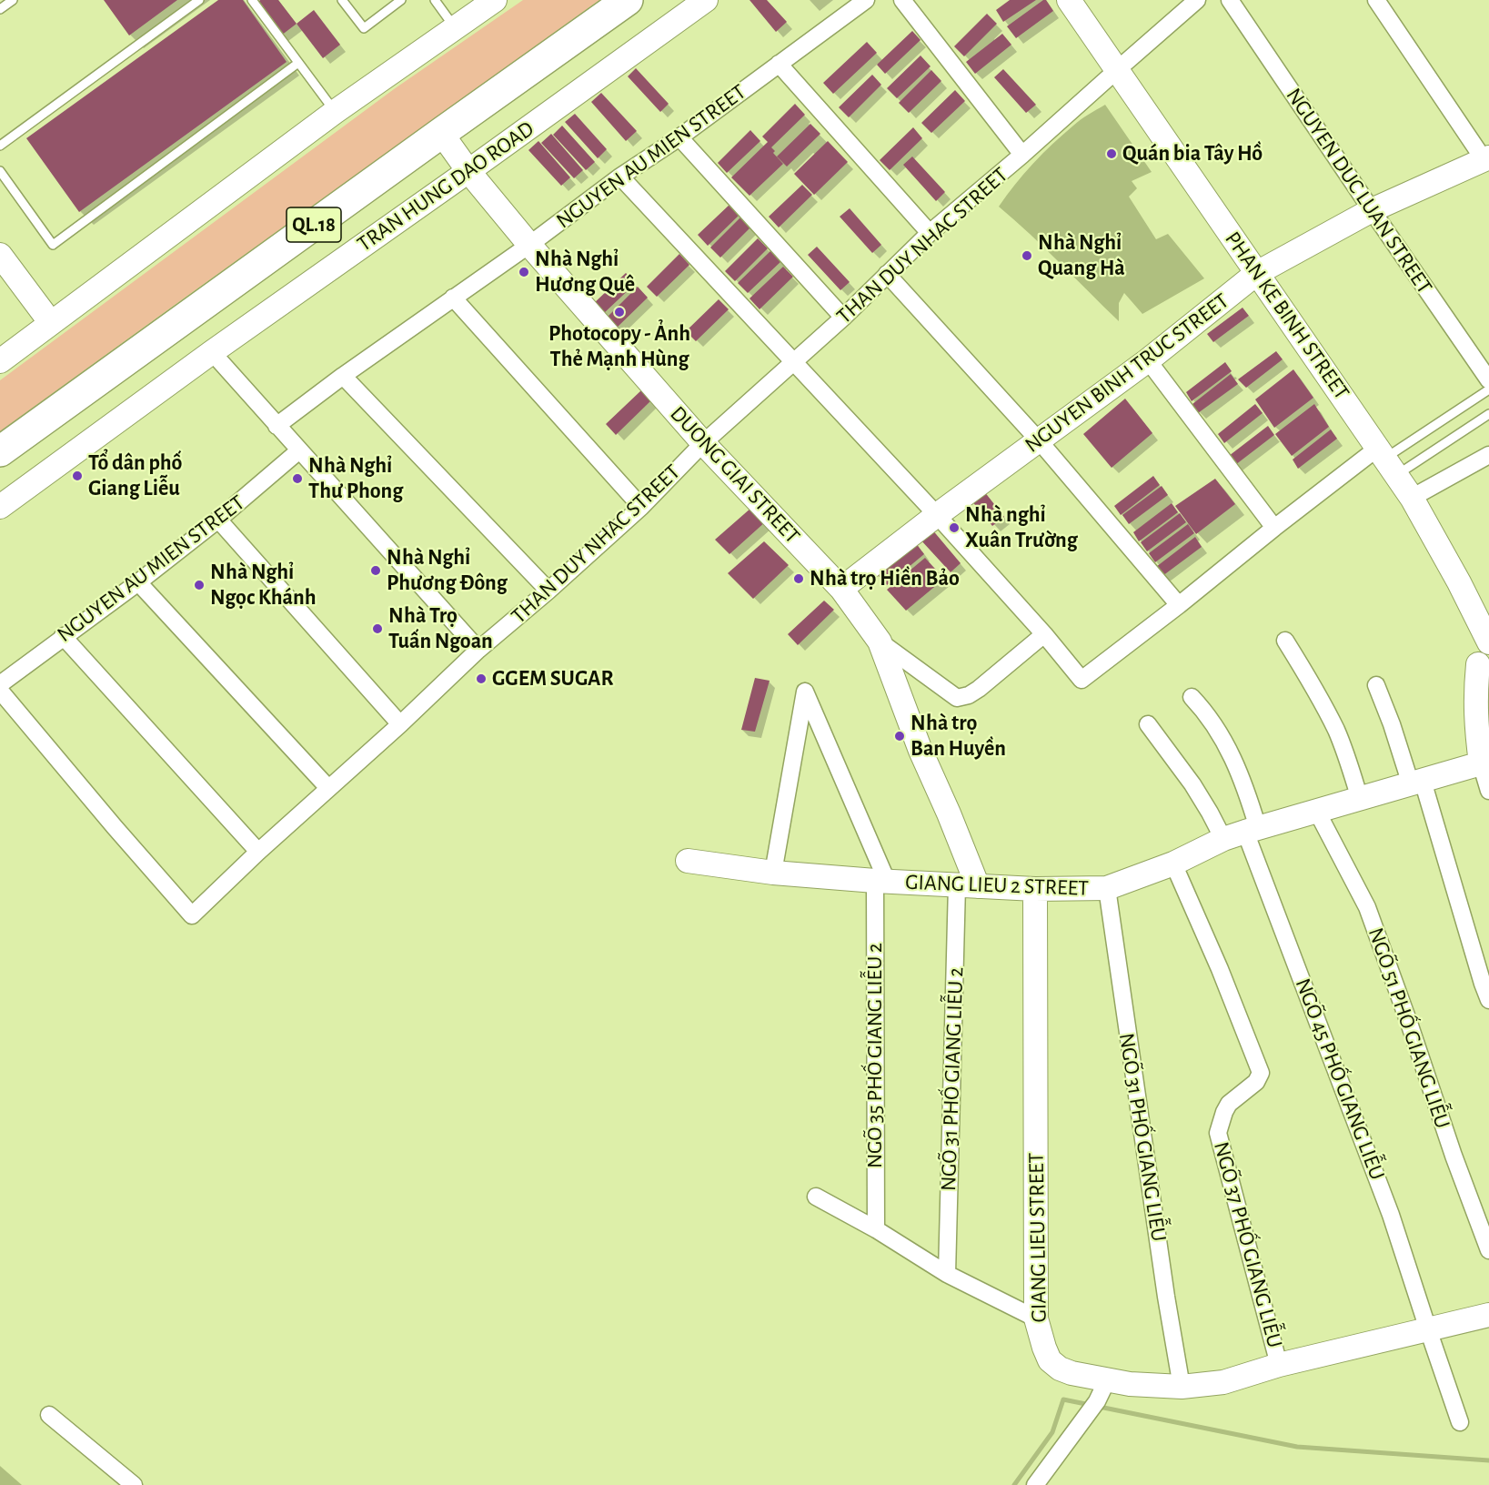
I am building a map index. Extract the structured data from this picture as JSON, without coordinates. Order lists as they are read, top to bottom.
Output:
{
  "streets": {
    "highway": ["TRAN HUNG DAO ROAD", "QL.18"],
    "main road": [
      "PHAN KE BINH STREET",
      "NGUYEN BINH TRUC STREET",
      "DUONG GIAI STREET",
      "GIANG LIEU 2 STREET",
      "GIANG LIEU STREET"
    ],
    "street": [
      "NGUYEN AU MIEN STREET",
      "NGUYEN DUC LUAN STREET",
      "THAN DUY NHAC STREET",
      "NGÕ 51 PHỐ GIANG LIỄU",
      "NGÕ 35 PHỐ GIANG LIỄU 2",
      "NGÕ 31 PHỐ GIANG LIỄU 2",
      "NGÕ 45 PHỐ GIANG LIỄU",
      "NGÕ 31 PHỐ GIANG LIỄU",
      "NGÕ 37 PHỐ GIANG LIỄU"
    ]
  },
  "crossings": [
    ["NGUYEN AU MIEN STREET", "DUONG GIAI STREET"],
    ["TRAN HUNG DAO ROAD", "DUONG GIAI STREET"],
    ["NGUYEN DUC LUAN STREET", "NGUYEN BINH TRUC STREET"],
    ["THAN DUY NHAC STREET", "PHAN KE BINH STREET"],
    ["THAN DUY NHAC STREET", "DUONG GIAI STREET"],
    ["PHAN KE BINH STREET", "NGUYEN BINH TRUC STREET"],
    ["NGUYEN BINH TRUC STREET", "DUONG GIAI STREET"],
    ["DUONG GIAI STREET", "GIANG LIEU 2 STREET"],
    ["DUONG GIAI STREET", "NGÕ 31 PHỐ GIANG LIỄU 2"],
    ["GIANG LIEU 2 STREET", "NGÕ 51 PHỐ GIANG LIỄU"],
    ["GIANG LIEU 2 STREET", "NGÕ 35 PHỐ GIANG LIỄU 2"],
    ["GIANG LIEU 2 STREET", "NGÕ 31 PHỐ GIANG LIỄU 2"],
    ["GIANG LIEU 2 STREET", "NGÕ 45 PHỐ GIANG LIỄU"],
    ["GIANG LIEU 2 STREET", "NGÕ 31 PHỐ GIANG LIỄU"],
    ["GIANG LIEU 2 STREET", "GIANG LIEU STREET"],
    ["GIANG LIEU 2 STREET", "NGÕ 37 PHỐ GIANG LIỄU"],
    ["NGÕ 45 PHỐ GIANG LIỄU", "GIANG LIEU STREET"],
    ["NGÕ 31 PHỐ GIANG LIỄU", "GIANG LIEU STREET"],
    ["GIANG LIEU STREET", "NGÕ 37 PHỐ GIANG LIỄU"]
  ],
  "places": [
    "Quán bia Tây Hồ",
    "Nhà Nghỉ Quang Hà",
    "Nhà Nghỉ Hương Quê",
    "Photocopy - Ảnh Thẻ Mạnh Hùng",
    "Tổ dân phố Giang Liễu",
    "Nhà Nghỉ Thư Phong",
    "Nhà nghỉ Xuân Trường",
    "Nhà Nghỉ Phương Đông",
    "Nhà trọ Hiền Bảo",
    "Nhà Nghỉ Ngọc Khánh",
    "Nhà Trọ Tuấn Ngoan",
    "GGEM SUGAR",
    "Nhà trọ Ban Huyền"
  ]
}
